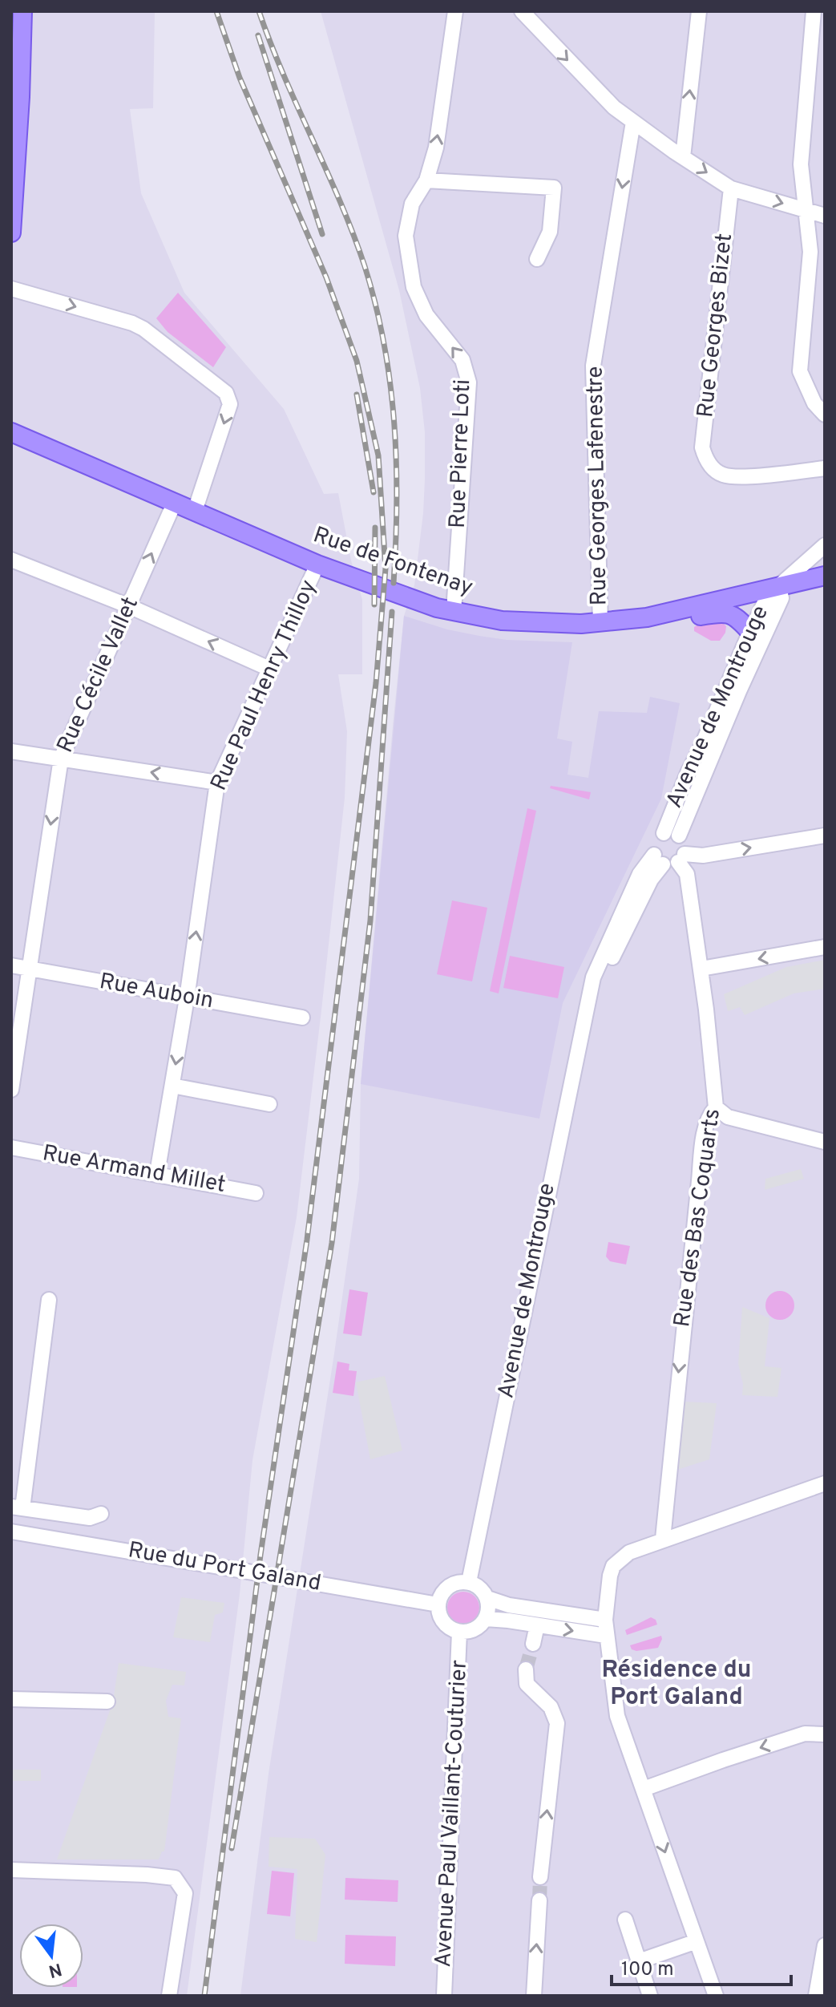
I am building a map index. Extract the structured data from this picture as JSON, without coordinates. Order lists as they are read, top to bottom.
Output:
{
  "streets": {
    "main road": ["Rue de Fontenay"],
    "street": [
      "Rue Georges Bizet",
      "Rue Pierre Loti",
      "Rue Georges Lafenestre",
      "Rue Cécile Vallet",
      "Rue Paul Henry Thilloy",
      "Avenue de Montrouge",
      "Rue Auboin",
      "Rue Armand Millet",
      "Rue des Bas Coquarts",
      "Rue du Port Galand",
      "Avenue Paul Vaillant-Couturier"
    ]
  },
  "crossings": [
    ["Rue Pierre Loti", "Rue de Fontenay"],
    ["Rue Georges Lafenestre", "Rue de Fontenay"],
    ["Rue de Fontenay", "Rue Cécile Vallet"],
    ["Rue de Fontenay", "Rue Paul Henry Thilloy"],
    ["Rue de Fontenay", "Avenue de Montrouge"],
    ["Rue Cécile Vallet", "Rue Auboin"],
    ["Rue Paul Henry Thilloy", "Rue Auboin"],
    ["Rue Paul Henry Thilloy", "Rue Armand Millet"],
    ["Avenue de Montrouge", "Rue des Bas Coquarts"],
    ["Avenue de Montrouge", "Rue du Port Galand"],
    ["Avenue de Montrouge", "Avenue Paul Vaillant-Couturier"],
    ["Rue du Port Galand", "Avenue Paul Vaillant-Couturier"]
  ],
  "one_way": ["Rue Pierre Loti", "Rue Georges Lafenestre", "Rue des Bas Coquarts"],
  "districts": ["Résidence du Port Galand"],
  "scale_bar": "100 m",
  "north": "bottom"
}
